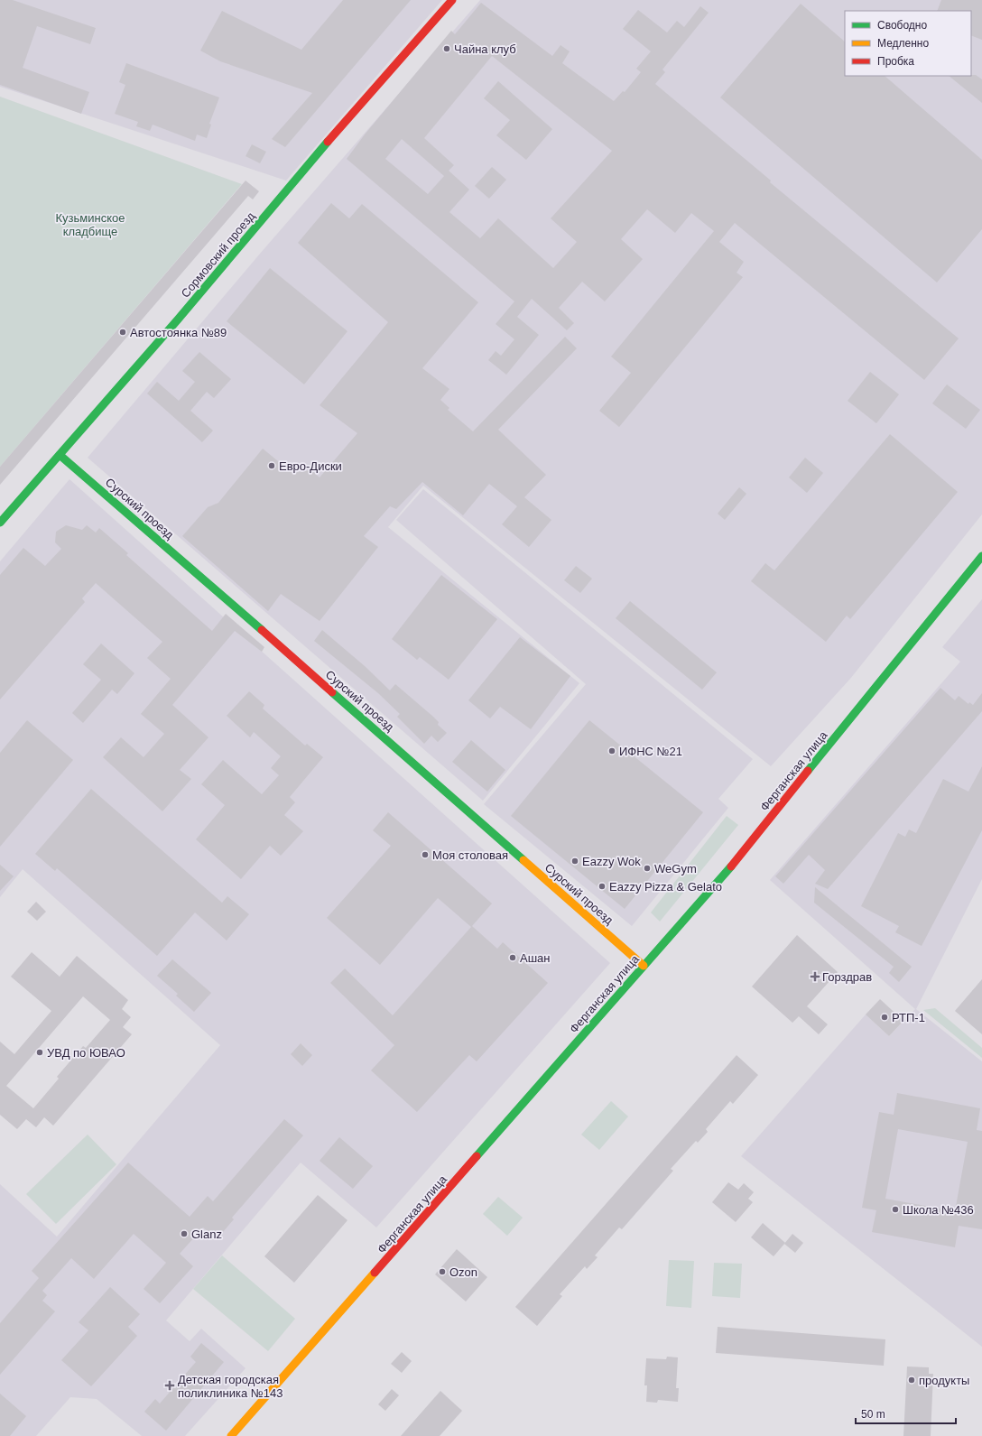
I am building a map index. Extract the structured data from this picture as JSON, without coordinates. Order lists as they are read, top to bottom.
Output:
{
  "streets": {
    "street": ["Сормовский проезд", "Сурский проезд", "Ферганская улица"]
  },
  "crossings": [
    ["Сормовский проезд", "Сурский проезд"],
    ["Сурский проезд", "Ферганская улица"]
  ],
  "parks": ["Кузьминское кладбище"],
  "places": {
    "other": [
      "Чайна клуб",
      "Автостоянка №89",
      "Евро-Диски",
      "ИФНС №21",
      "Моя столовая",
      "Eazzy Wok",
      "WeGym",
      "Eazzy Pizza & Gelato",
      "Ашан",
      "РТП-1",
      "УВД по ЮВАО",
      "Школа №436",
      "Glanz",
      "Ozon",
      "продукты"
    ],
    "health": ["Горздрав", "Детская городская поликлиника №143"]
  },
  "legend": ["Свободно", "Медленно", "Пробка"],
  "scale_bar": "50 m"
}
